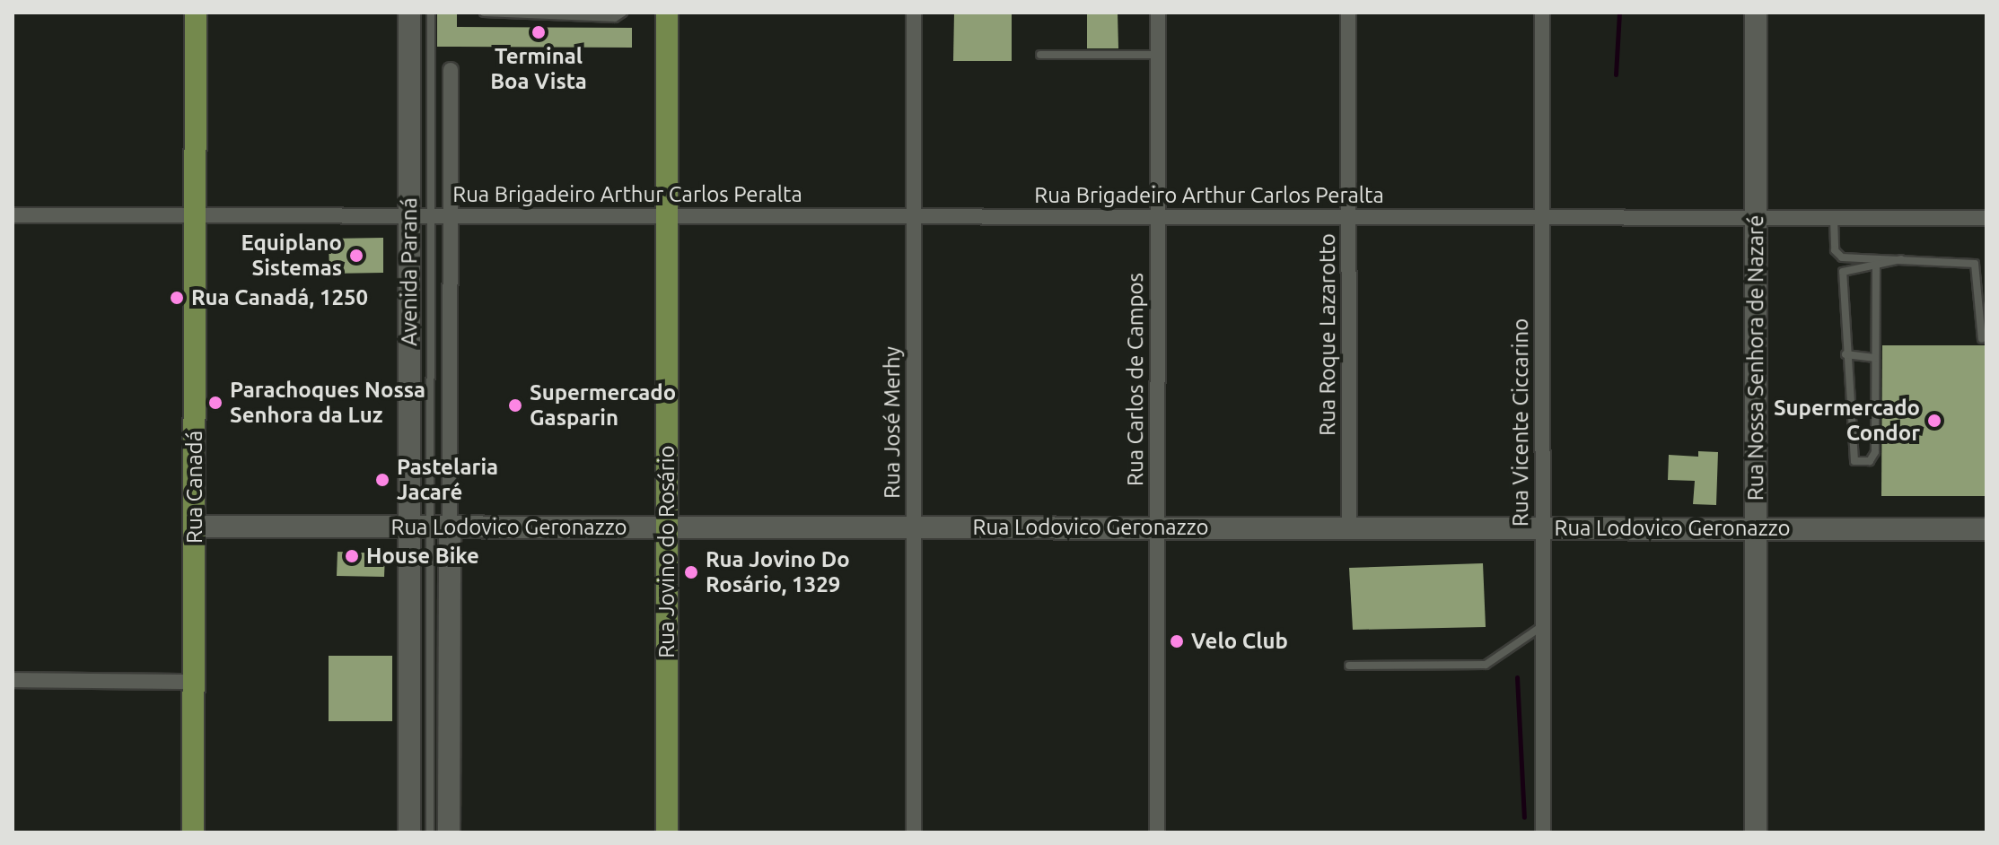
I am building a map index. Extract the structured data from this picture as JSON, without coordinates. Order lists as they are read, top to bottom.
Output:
{
  "streets": {
    "main road": ["Rua Canadá", "Rua Jovino do Rosário"],
    "street": [
      "Rua Brigadeiro Arthur Carlos Peralta",
      "Avenida Paraná",
      "Rua Roque Lazarotto",
      "Rua Nossa Senhora de Nazaré",
      "Rua Carlos de Campos",
      "Rua José Merhy",
      "Rua Vicente Ciccarino",
      "Rua Lodovico Geronazzo"
    ]
  },
  "crossings": [
    ["Rua Brigadeiro Arthur Carlos Peralta", "Avenida Paraná"],
    ["Rua Brigadeiro Arthur Carlos Peralta", "Rua Roque Lazarotto"],
    ["Rua Brigadeiro Arthur Carlos Peralta", "Rua Nossa Senhora de Nazaré"],
    ["Rua Brigadeiro Arthur Carlos Peralta", "Rua Carlos de Campos"],
    ["Rua Brigadeiro Arthur Carlos Peralta", "Rua José Merhy"],
    ["Rua Brigadeiro Arthur Carlos Peralta", "Rua Vicente Ciccarino"],
    ["Rua Brigadeiro Arthur Carlos Peralta", "Rua Canadá"],
    ["Rua Brigadeiro Arthur Carlos Peralta", "Rua Jovino do Rosário"],
    ["Avenida Paraná", "Rua Lodovico Geronazzo"],
    ["Rua Roque Lazarotto", "Rua Lodovico Geronazzo"],
    ["Rua Nossa Senhora de Nazaré", "Rua Lodovico Geronazzo"],
    ["Rua Carlos de Campos", "Rua Lodovico Geronazzo"],
    ["Rua José Merhy", "Rua Lodovico Geronazzo"],
    ["Rua Vicente Ciccarino", "Rua Lodovico Geronazzo"],
    ["Rua Canadá", "Rua Lodovico Geronazzo"],
    ["Rua Lodovico Geronazzo", "Rua Jovino do Rosário"]
  ],
  "places": [
    "Terminal Boa Vista",
    "Equiplano Sistemas",
    "Rua Canadá, 1250",
    "Parachoques Nossa Senhora da Luz",
    "Supermercado Gasparin",
    "Supermercado Condor",
    "Pastelaria Jacaré",
    "House Bike",
    "Rua Jovino Do Rosário, 1329",
    "Velo Club"
  ]
}
